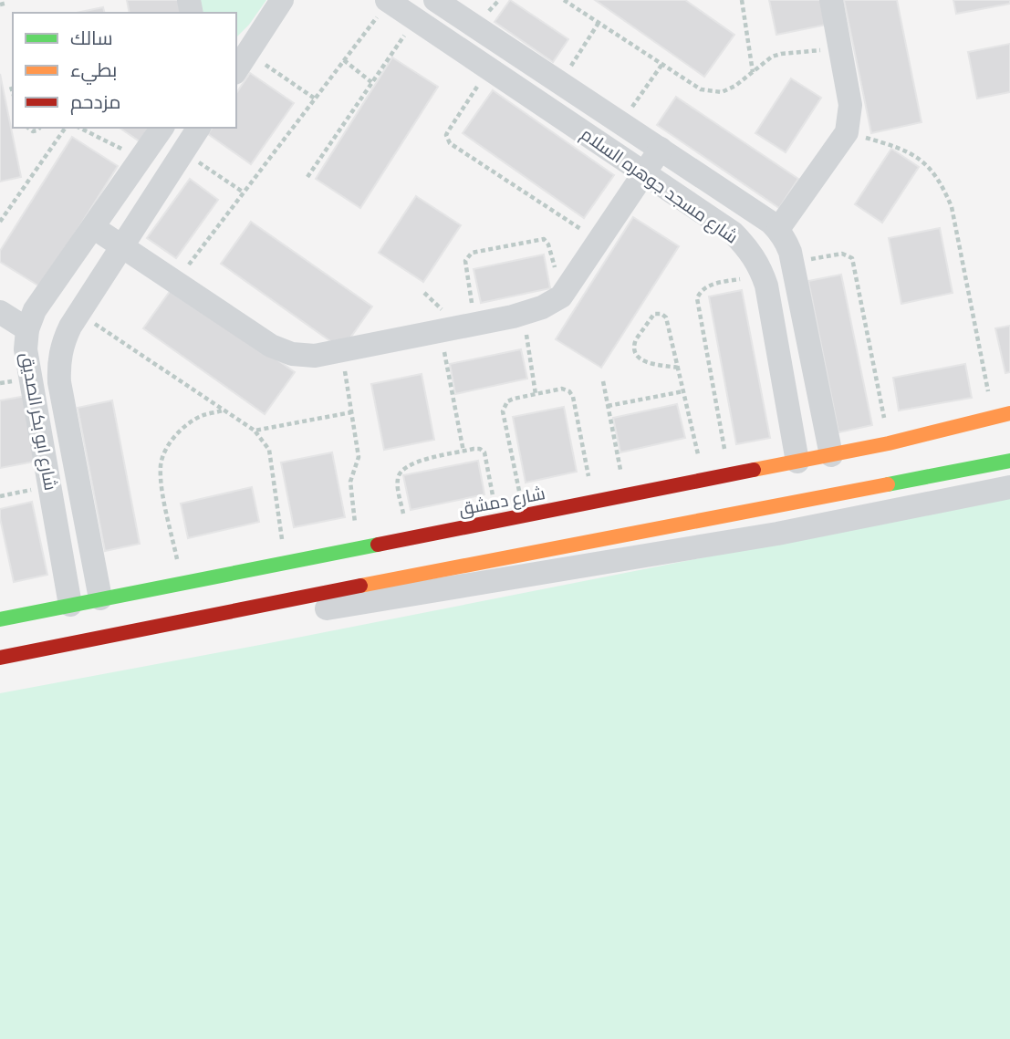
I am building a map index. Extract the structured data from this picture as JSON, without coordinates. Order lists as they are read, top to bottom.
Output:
{
  "streets": {
    "street": ["شارع مسجد جوهره السلام", "شارع ابو بكر الصديق", "شارع دمشق"]
  },
  "crossings": [
    ["شارع مسجد جوهره السلام", "شارع دمشق"],
    ["شارع ابو بكر الصديق", "شارع دمشق"]
  ],
  "legend": ["سالك", "بطيء", "مزدحم"]
}
